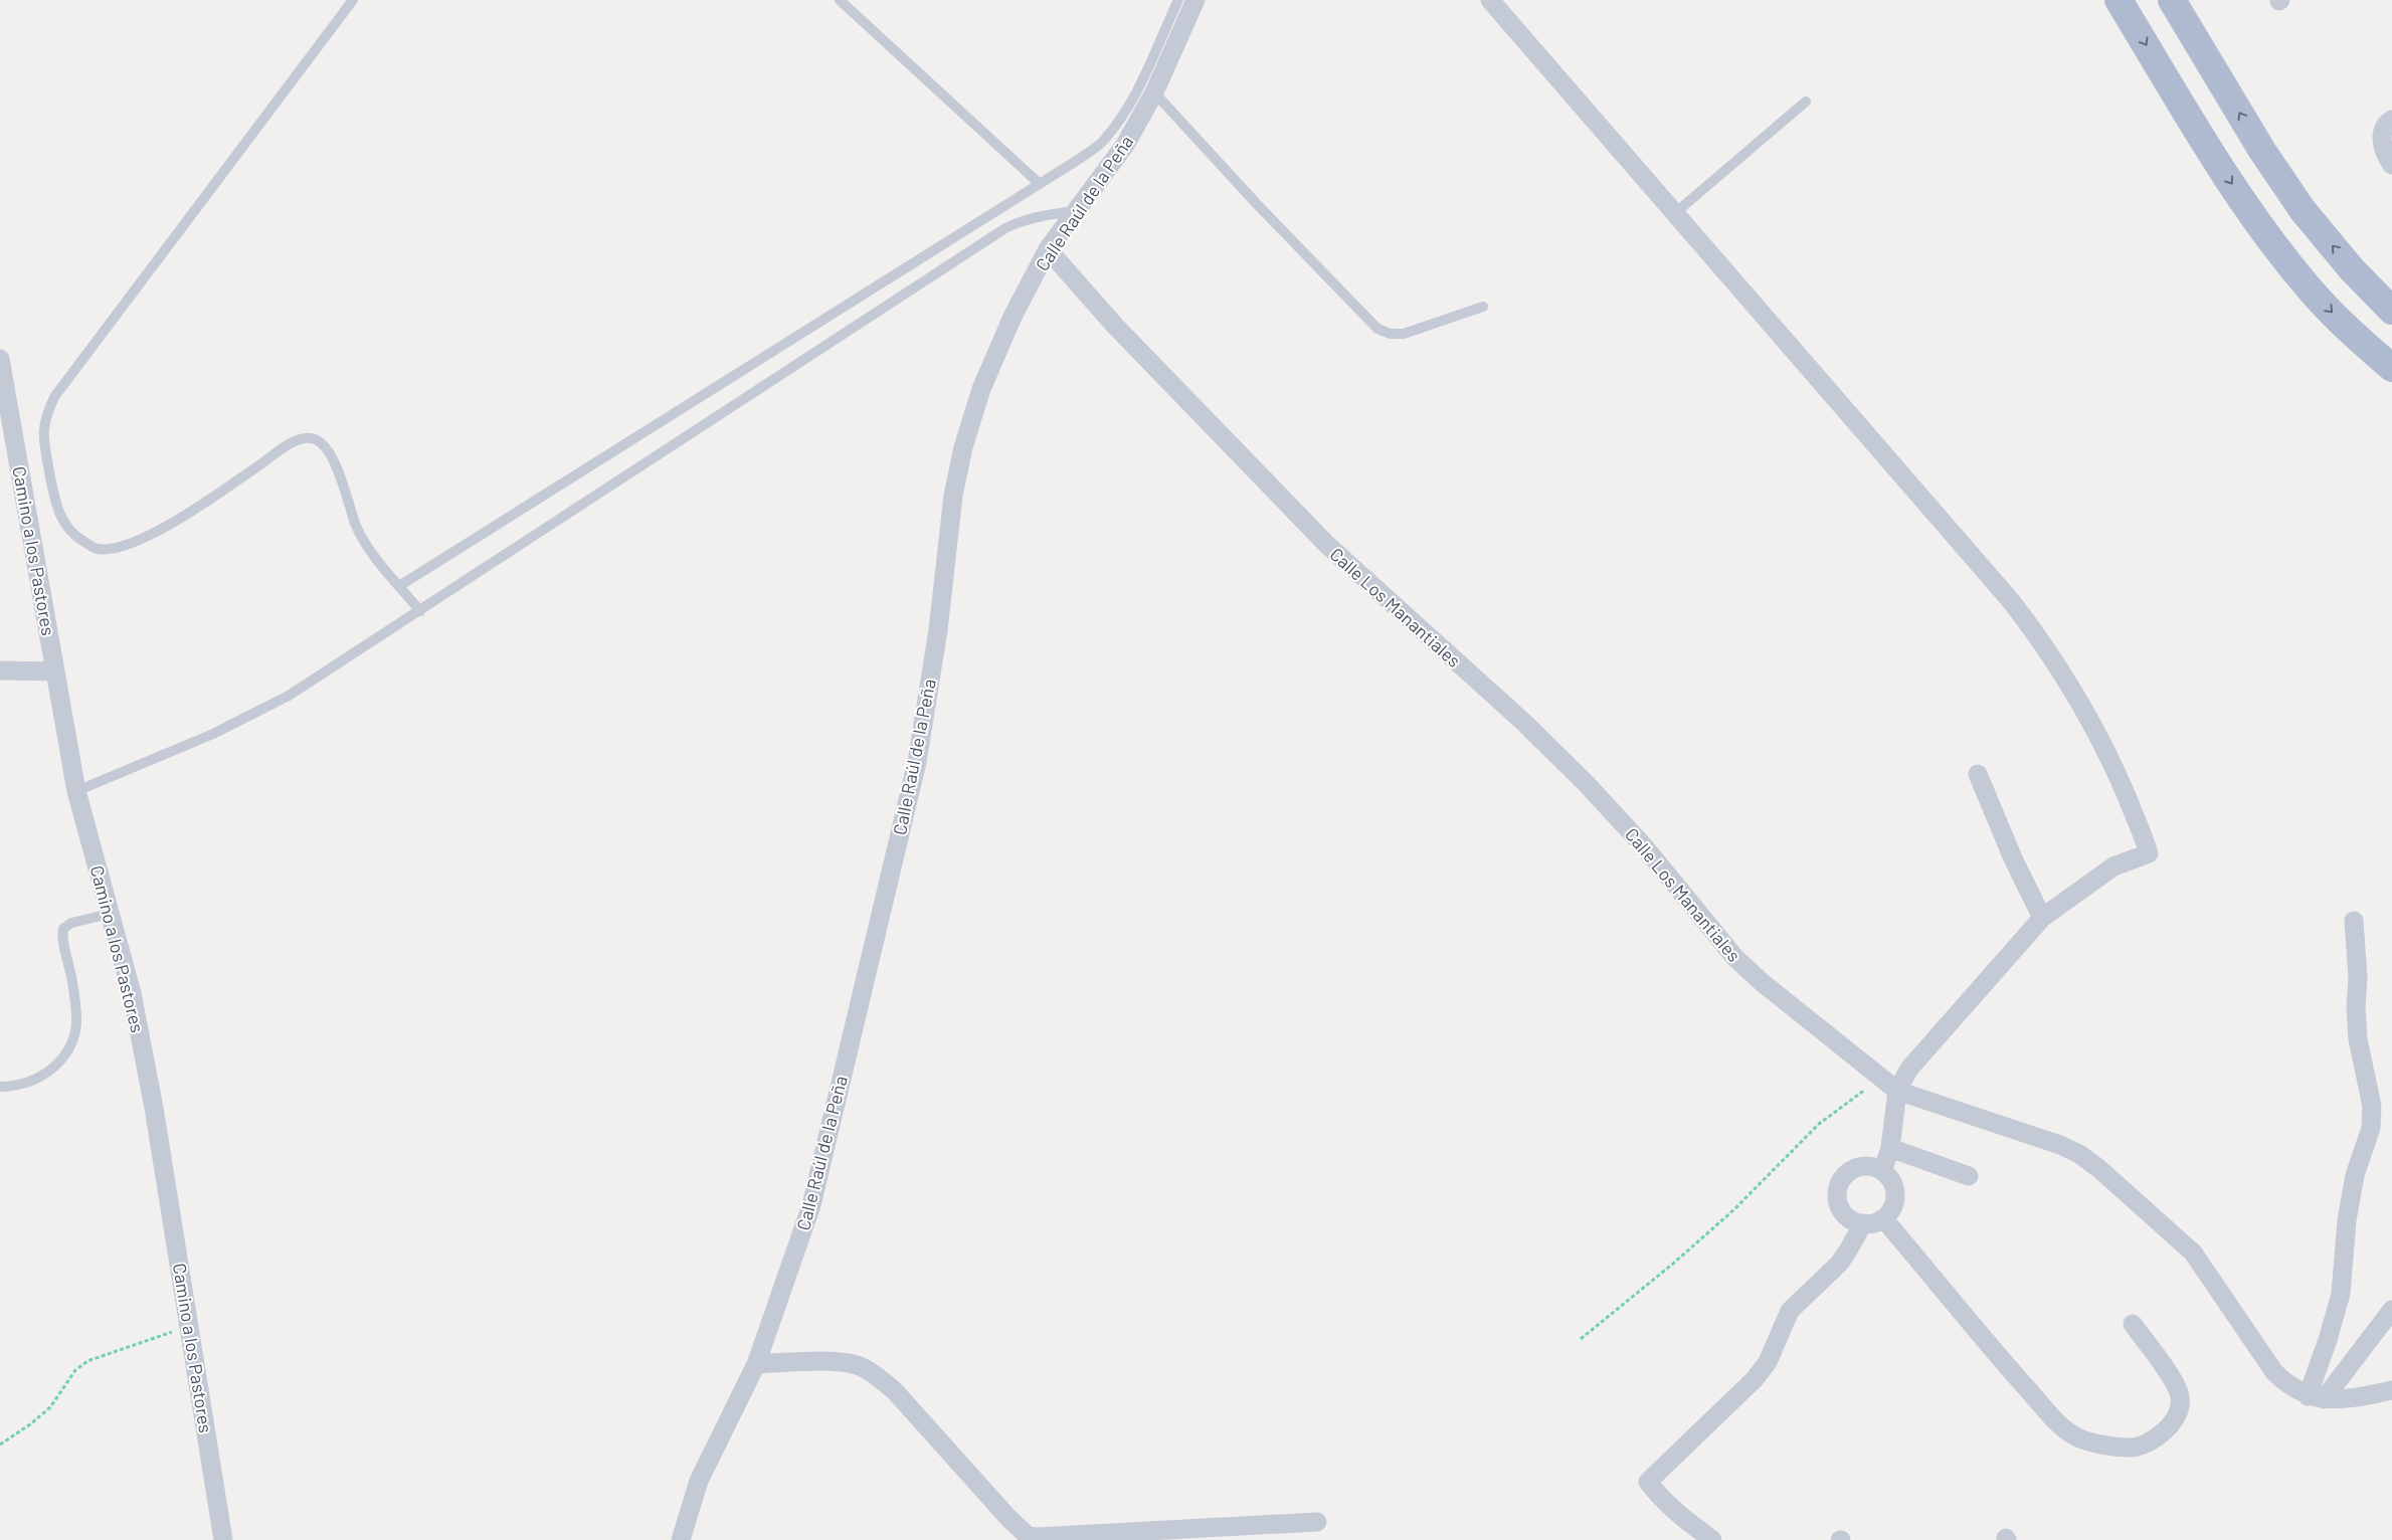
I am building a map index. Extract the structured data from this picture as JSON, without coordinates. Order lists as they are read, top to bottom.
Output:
{
  "streets": {
    "street": ["Calle Raúl de la Peña", "Camino a los Pastores", "Calle Los Manantiales"]
  },
  "crossings": [
    ["Calle Raúl de la Peña", "Calle Los Manantiales"]
  ]
}
